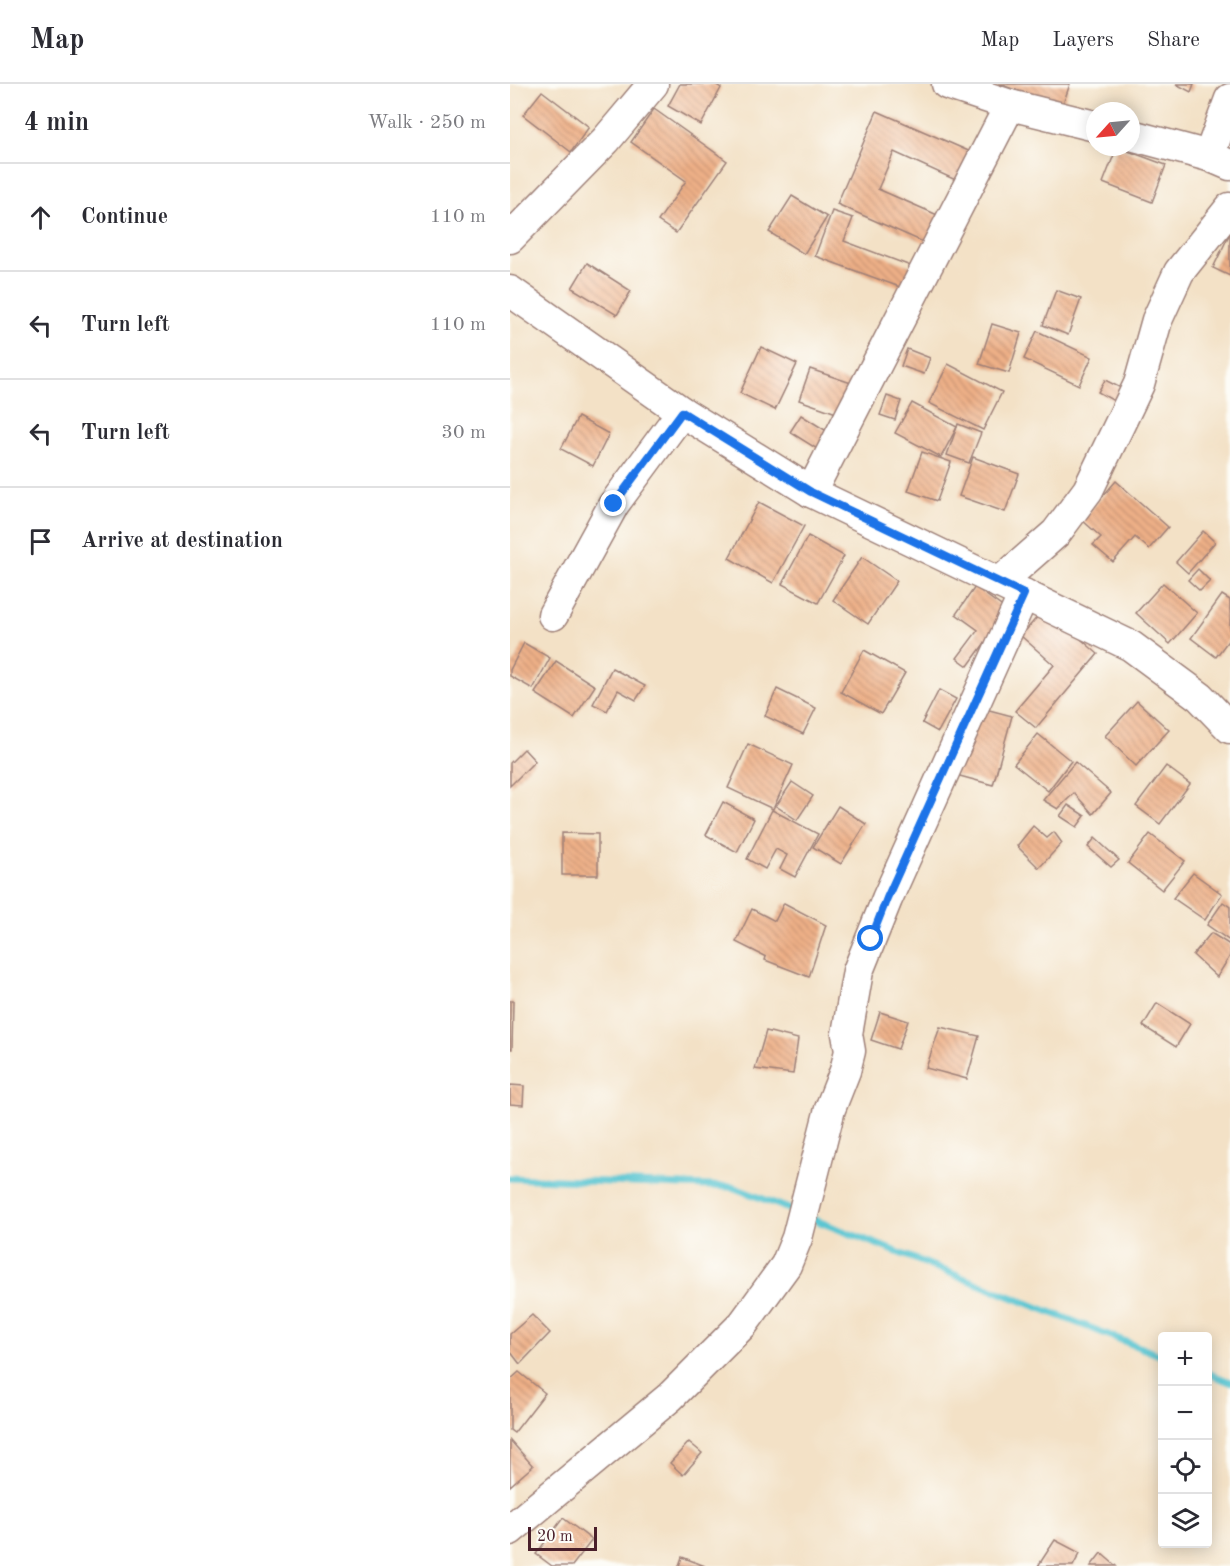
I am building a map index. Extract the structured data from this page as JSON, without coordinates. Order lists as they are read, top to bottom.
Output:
{
  "scale_bar": "20 m",
  "north": "bottom left",
  "page": {
    "header": "Map",
    "nav": ["Map", "Layers", "Share"],
    "heading": ["4 min", "Walk · 250 m"],
    "list": [
      ["Continue", "110 m"],
      ["Turn left", "110 m"],
      ["Turn left", "30 m"],
      "Arrive at destination"
    ],
    "map_buttons": ["+", "−"],
    "scale": "20 m"
  }
}
